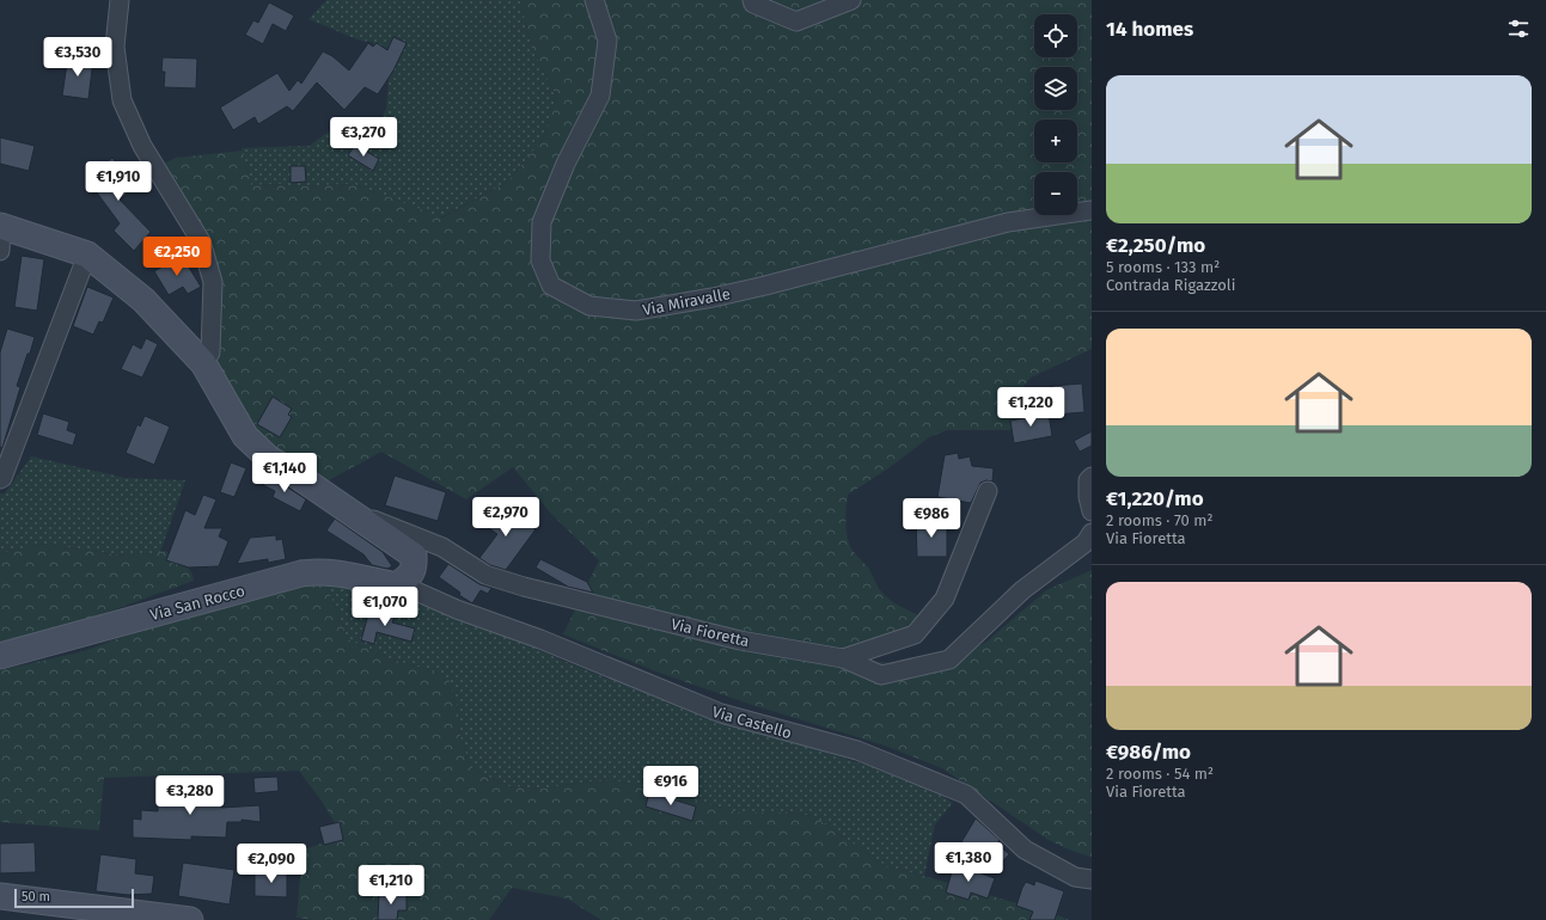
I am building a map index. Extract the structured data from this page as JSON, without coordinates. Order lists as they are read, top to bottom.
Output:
{
  "streets": {
    "street": [
      "Via Miravalle",
      "Via San Rocco",
      "Via Fioretta",
      "Via Castello"
    ]
  },
  "crossings": [
    ["Via San Rocco", "Via Castello"]
  ],
  "scale_bar": "50 m",
  "page": {
    "heading": "14 homes",
    "map_buttons": ["+", "−"],
    "price": [
      "€3,530",
      "€3,270",
      "€1,910",
      "€2,250",
      "€1,220",
      "€1,140",
      "€2,970",
      "€986",
      "€1,070",
      "€916",
      "€3,280",
      "€1,380",
      "€2,090",
      "€1,210"
    ],
    "list": [
      {
        "name": "€2,250/mo",
        "note": "5 rooms · 133 m² · Contrada Rigazzoli"
      },
      {
        "name": "€1,220/mo",
        "note": "2 rooms · 70 m² · Via Fioretta"
      },
      {
        "name": "€986/mo",
        "note": "2 rooms · 54 m² · Via Fioretta"
      }
    ],
    "scale": "50 m"
  }
}
